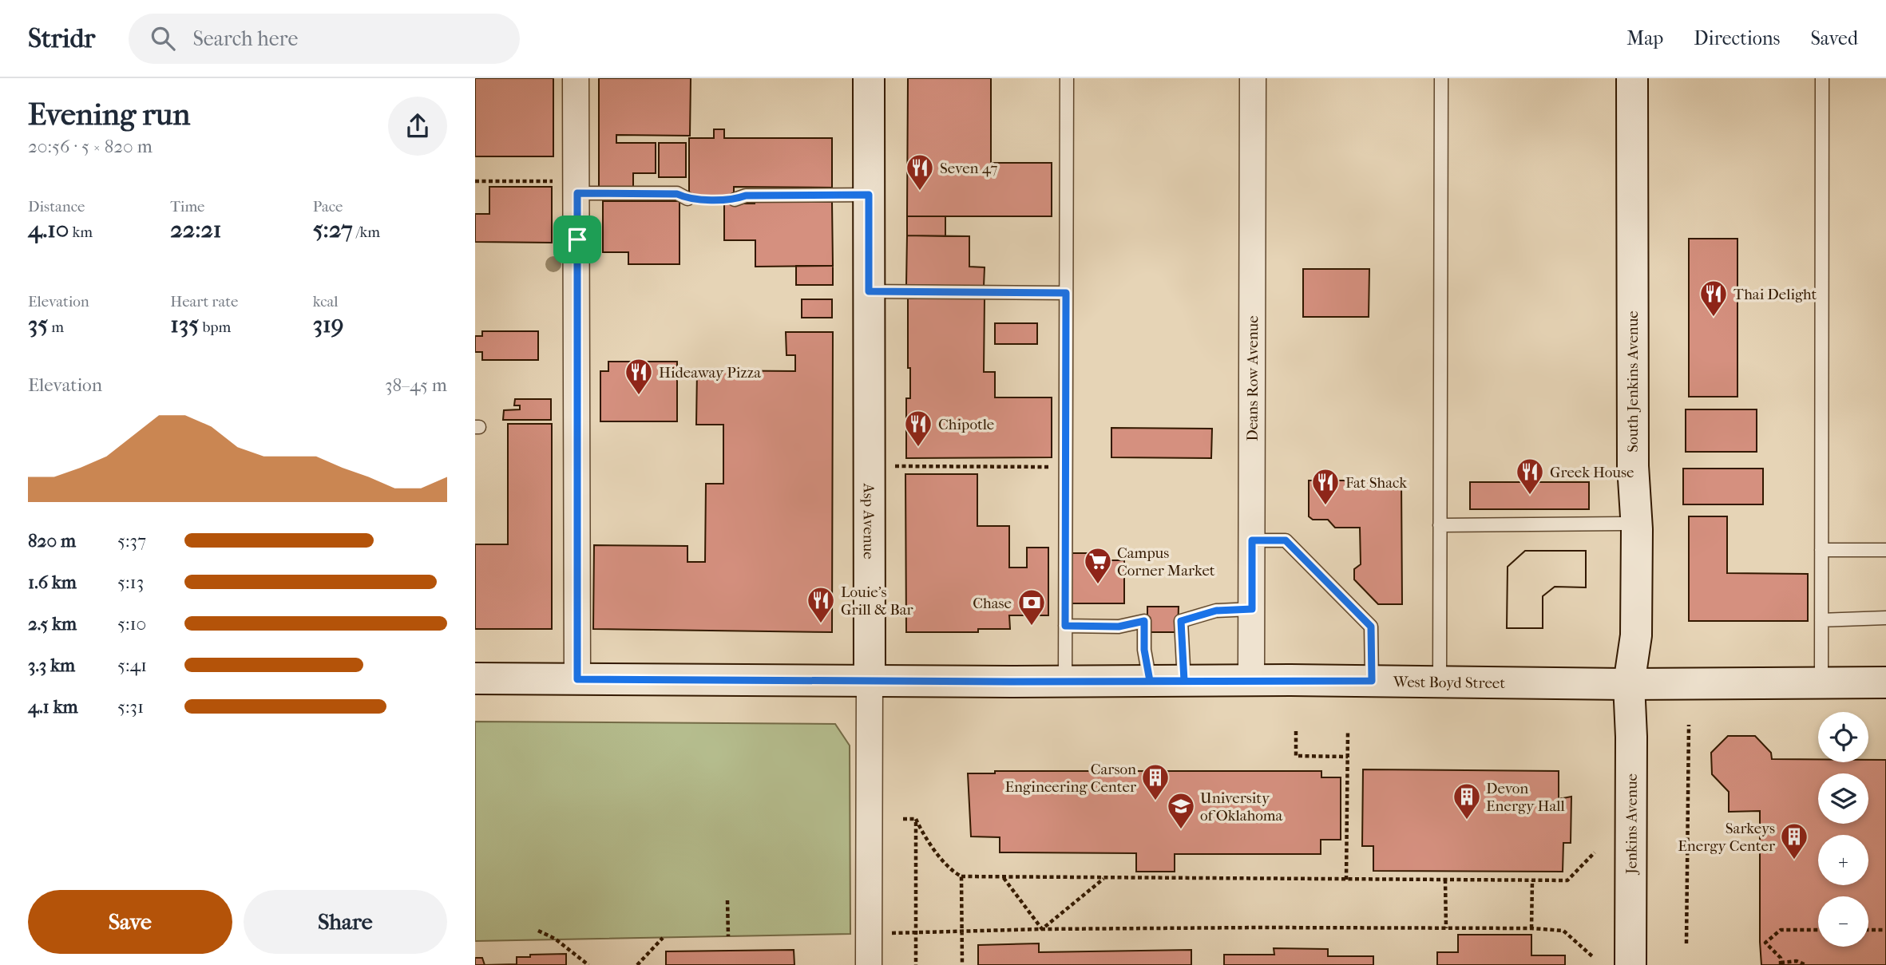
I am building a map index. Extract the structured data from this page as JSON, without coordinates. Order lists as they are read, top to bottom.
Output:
{
  "streets": {
    "street": [
      "Deans Row Avenue",
      "South Jenkins Avenue",
      "Asp Avenue",
      "West Boyd Street",
      "Jenkins Avenue"
    ]
  },
  "crossings": [
    ["Deans Row Avenue", "West Boyd Street"],
    ["South Jenkins Avenue", "West Boyd Street"],
    ["South Jenkins Avenue", "Jenkins Avenue"],
    ["Asp Avenue", "West Boyd Street"],
    ["West Boyd Street", "Jenkins Avenue"]
  ],
  "places": {
    "restaurant": [
      "Seven 47",
      "Thai Delight",
      "Hideaway Pizza",
      "Chipotle",
      "Greek House",
      "Fat Shack",
      "Louie's Grill & Bar"
    ],
    "supermarket": ["Campus Corner Market"],
    "bank": ["Chase"],
    "building": ["Carson Engineering Center", "Devon Energy Hall", "Sarkeys Energy Center"],
    "school or university": ["University of Oklahoma"]
  },
  "page": {
    "header": "Stridr",
    "search": "Search here",
    "nav": ["Map", "Directions", "Saved"],
    "heading": ["Evening run", "20:56 · 5 × 820 m"],
    "stats": [
      ["Distance", "4.10 km"],
      ["Time", "22:21"],
      ["Pace", "5:27 /km"],
      ["Elevation", "35 m"],
      ["Heart rate", "135 bpm"],
      ["kcal", "319"]
    ],
    "chart": ["Elevation", "38–45 m"],
    "list": [
      {
        "name": "820 m",
        "note": "5:37"
      },
      {
        "name": "1.6 km",
        "note": "5:13"
      },
      {
        "name": "2.5 km",
        "note": "5:10"
      },
      {
        "name": "3.3 km",
        "note": "5:41"
      },
      {
        "name": "4.1 km",
        "note": "5:31"
      }
    ],
    "map_buttons": ["+", "−"],
    "buttons": ["Save", "Share"]
  }
}
